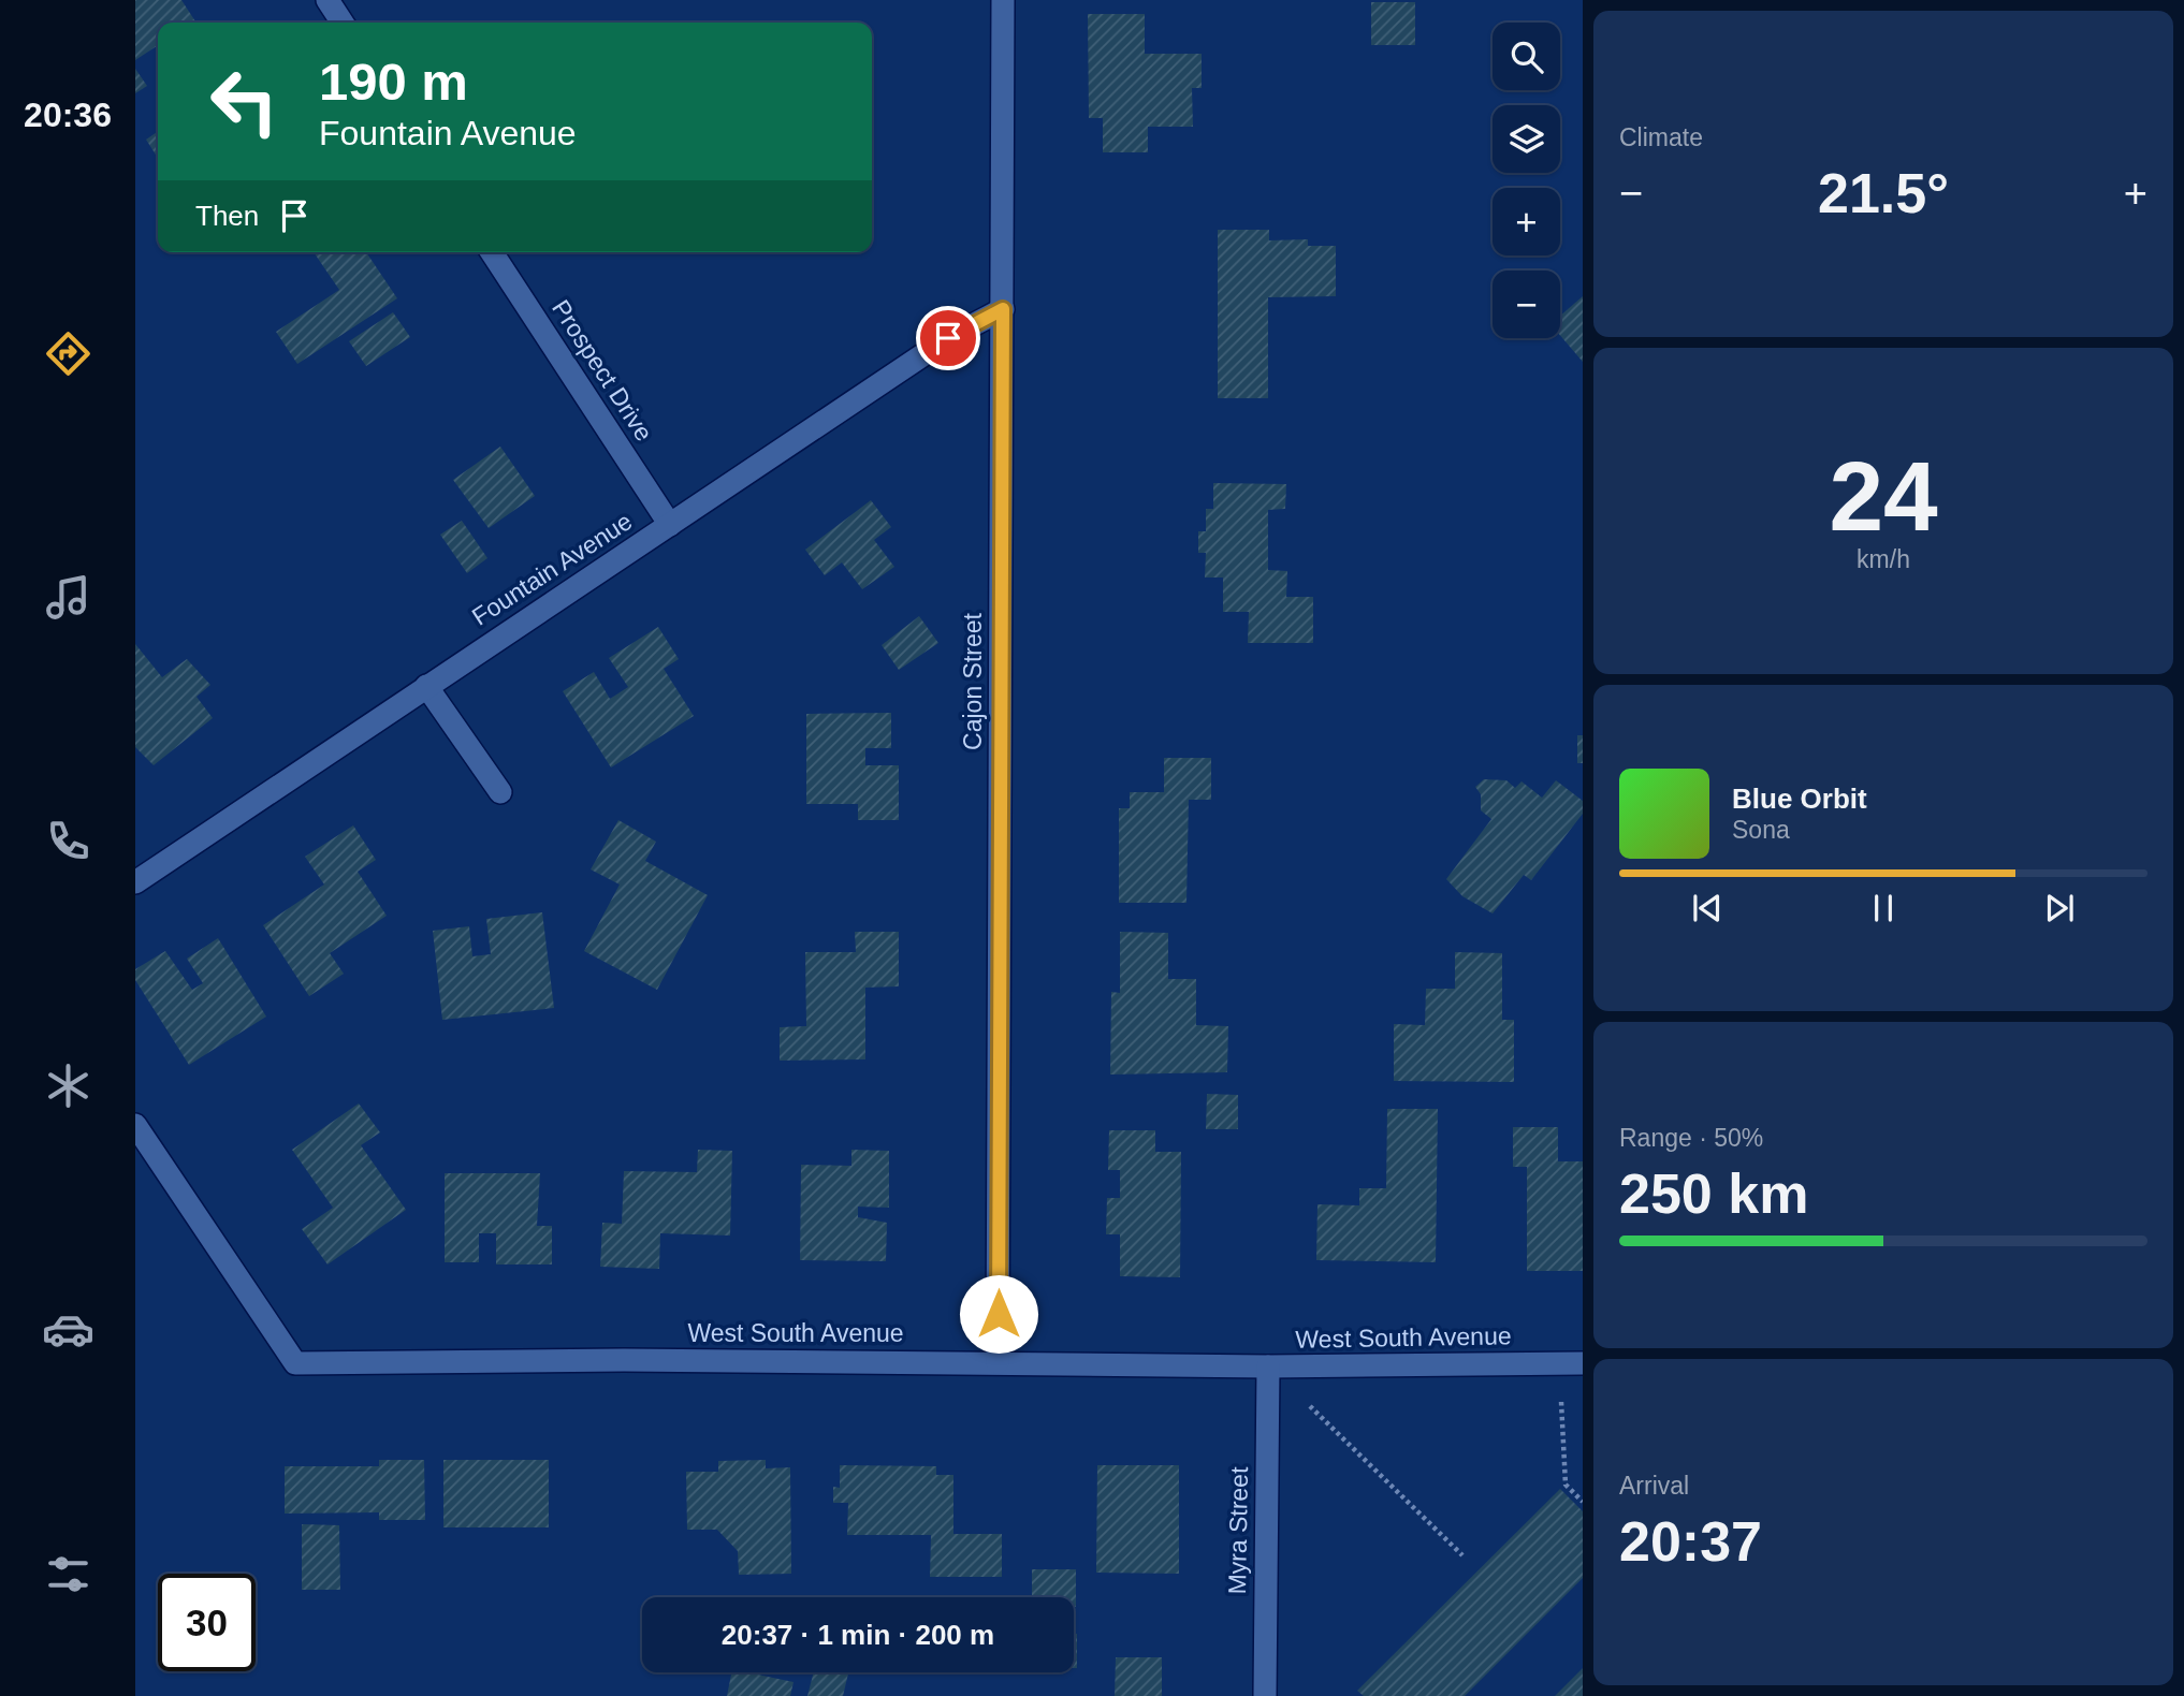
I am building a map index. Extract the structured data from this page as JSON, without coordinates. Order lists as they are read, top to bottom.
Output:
{
  "streets": {
    "street": [
      "Prospect Drive",
      "Fountain Avenue",
      "Cajon Street",
      "West South Avenue",
      "Myra Street"
    ]
  },
  "crossings": [
    ["Prospect Drive", "Fountain Avenue"],
    ["Fountain Avenue", "Cajon Street"],
    ["Cajon Street", "West South Avenue"],
    ["West South Avenue", "Myra Street"]
  ],
  "page": {
    "tabs": "20:36",
    "tile": [
      "Climate",
      ["24", "km/h"],
      ["Range · 50%", "250 km"],
      ["Arrival", "20:37"]
    ],
    "map_buttons": ["+", "−"],
    "turn": ["190 m", "Fountain Avenue"],
    "heat": ["−", "21.5°", "+"],
    "then": "Then",
    "song": ["Blue Orbit", "Sona"],
    "limit": "30",
    "trip": "20:37 · 1 min · 200 m"
  }
}
